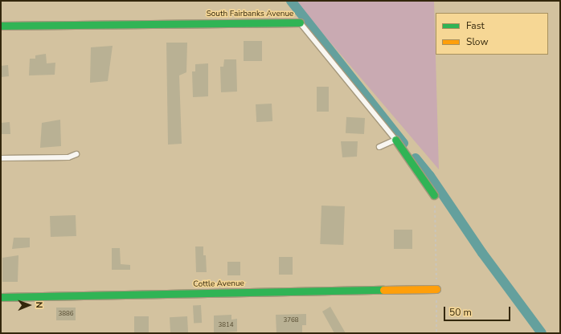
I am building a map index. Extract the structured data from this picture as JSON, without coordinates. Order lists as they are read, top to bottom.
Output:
{
  "streets": {
    "street": ["South Fairbanks Avenue", "Cottle Avenue"]
  },
  "house_numbers": ["3886", "3768", "3814"],
  "legend": ["Fast", "Slow"],
  "scale_bar": "50 m",
  "north": "right"
}
